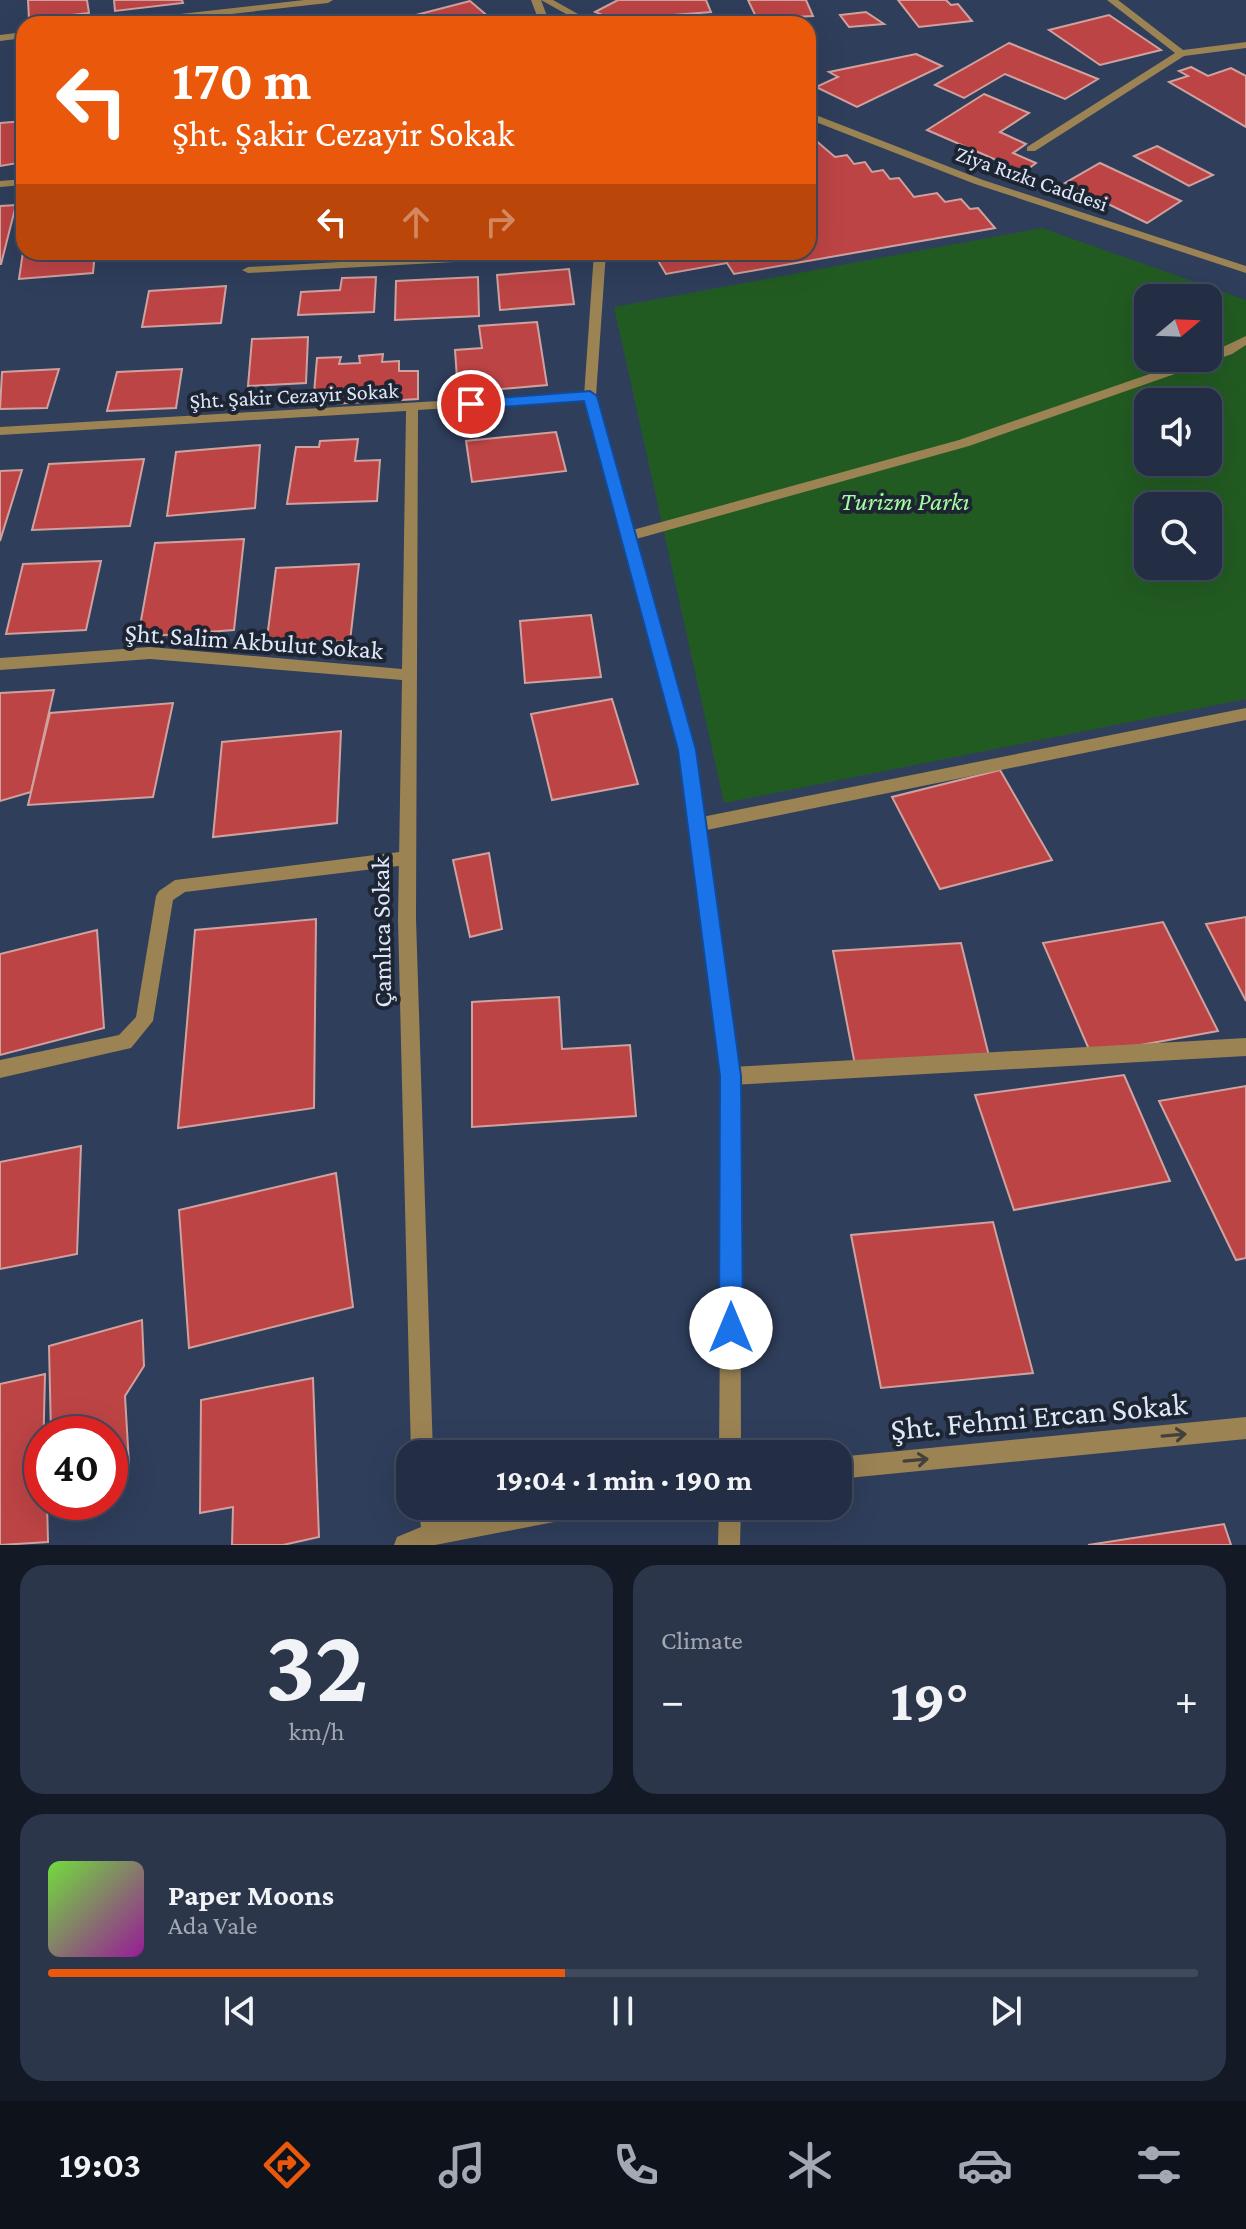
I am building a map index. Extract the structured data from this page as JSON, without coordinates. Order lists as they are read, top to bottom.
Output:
{
  "streets": {
    "street": [
      "Ziya Rızkı Caddesi",
      "Şht. Şakir Cezayir Sokak",
      "Şht. Salim Akbulut Sokak",
      "Çamlıca Sokak",
      "Şht. Fehmi Ercan Sokak"
    ]
  },
  "crossings": [
    ["Şht. Şakir Cezayir Sokak", "Çamlıca Sokak"],
    ["Şht. Salim Akbulut Sokak", "Çamlıca Sokak"]
  ],
  "one_way": ["Şht. Fehmi Ercan Sokak"],
  "parks": ["Turizm Parkı"],
  "north": "right",
  "page": {
    "turn": ["170 m", "Şht. Şakir Cezayir Sokak"],
    "limit": "40",
    "trip": "19:04 · 1 min · 190 m",
    "tile": [
      ["32", "km/h"],
      "Climate"
    ],
    "heat": ["−", "19°", "+"],
    "song": ["Paper Moons", "Ada Vale"],
    "tabs": "19:03"
  }
}
